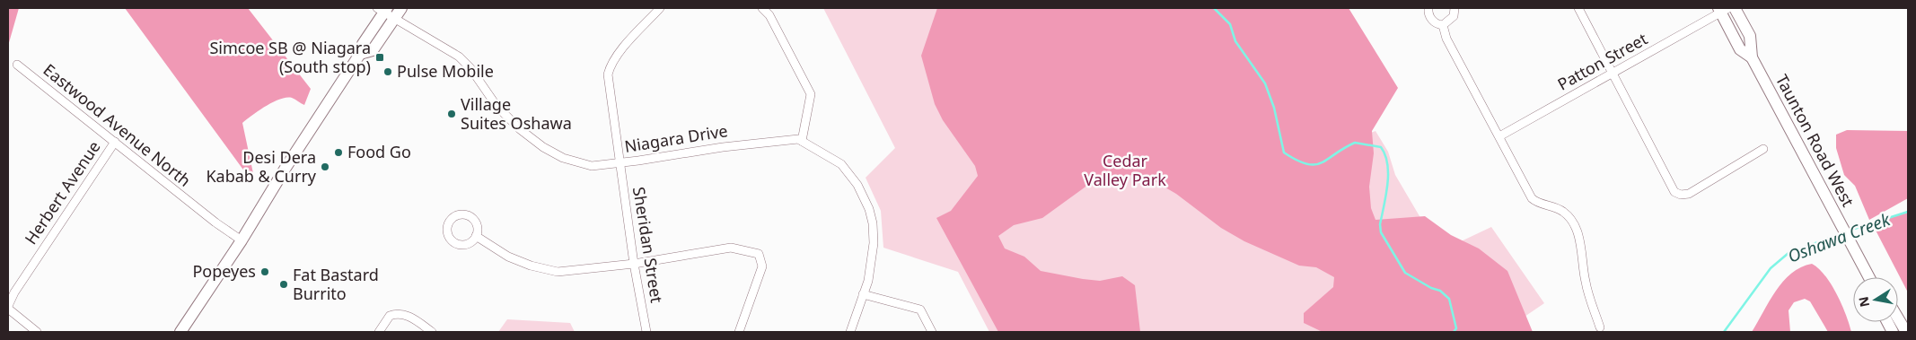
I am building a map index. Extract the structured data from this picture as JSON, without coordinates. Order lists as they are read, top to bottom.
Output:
{
  "streets": {
    "main road": ["Taunton Road West"],
    "street": [
      "Patton Street",
      "Eastwood Avenue North",
      "Niagara Drive",
      "Herbert Avenue",
      "Sheridan Street"
    ]
  },
  "crossings": [
    ["Patton Street", "Taunton Road West"],
    ["Eastwood Avenue North", "Herbert Avenue"],
    ["Niagara Drive", "Sheridan Street"]
  ],
  "water": ["Oshawa Creek"],
  "parks": ["Cedar Valley Park"],
  "places": {
    "transit": ["Simcoe SB @ Niagara (South stop)"],
    "other": [
      "Pulse Mobile",
      "Village Suites Oshawa",
      "Food Go",
      "Desi Dera Kabab & Curry",
      "Popeyes",
      "Fat Bastard Burrito"
    ]
  },
  "north": "left"
}
